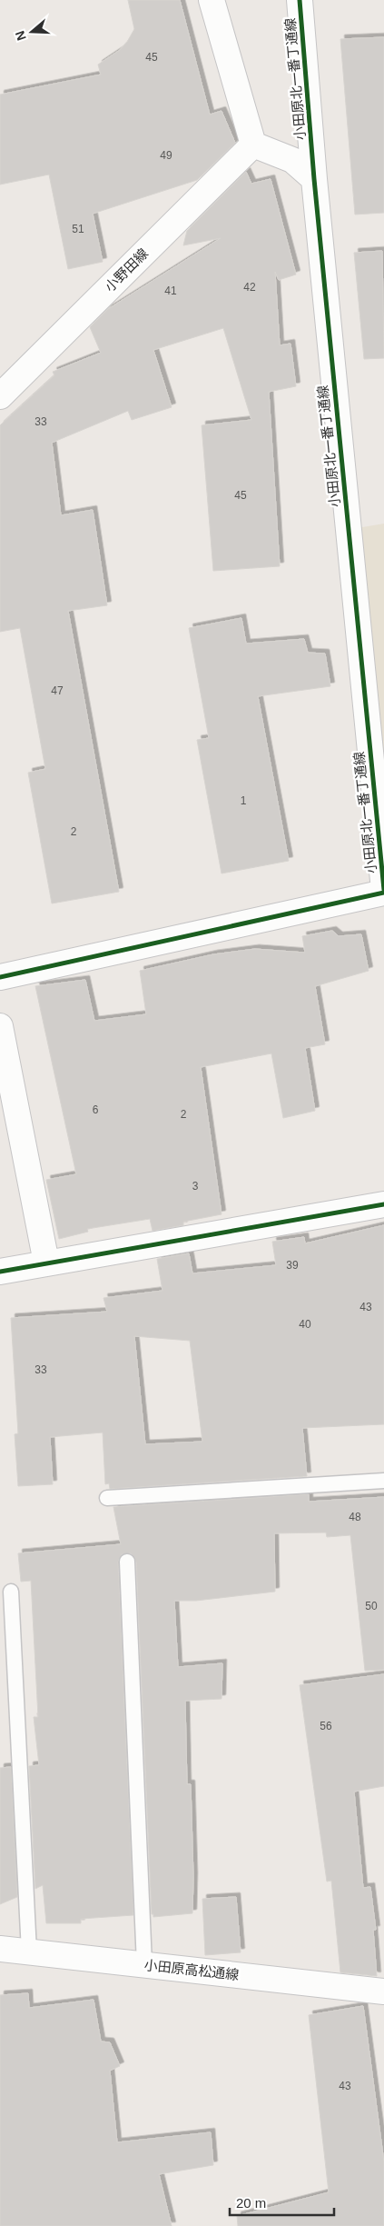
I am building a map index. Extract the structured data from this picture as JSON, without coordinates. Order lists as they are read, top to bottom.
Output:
{
  "streets": {
    "street": ["小田原北一番丁通線", "小野田線", "小田原高松通線"]
  },
  "house_numbers": [
    "45",
    "49",
    "51",
    "42",
    "41",
    "33",
    "45",
    "47",
    "1",
    "2",
    "6",
    "2",
    "3",
    "39",
    "43",
    "40",
    "33",
    "48",
    "50",
    "56",
    "43"
  ],
  "scale_bar": "20 m",
  "north": "left"
}
